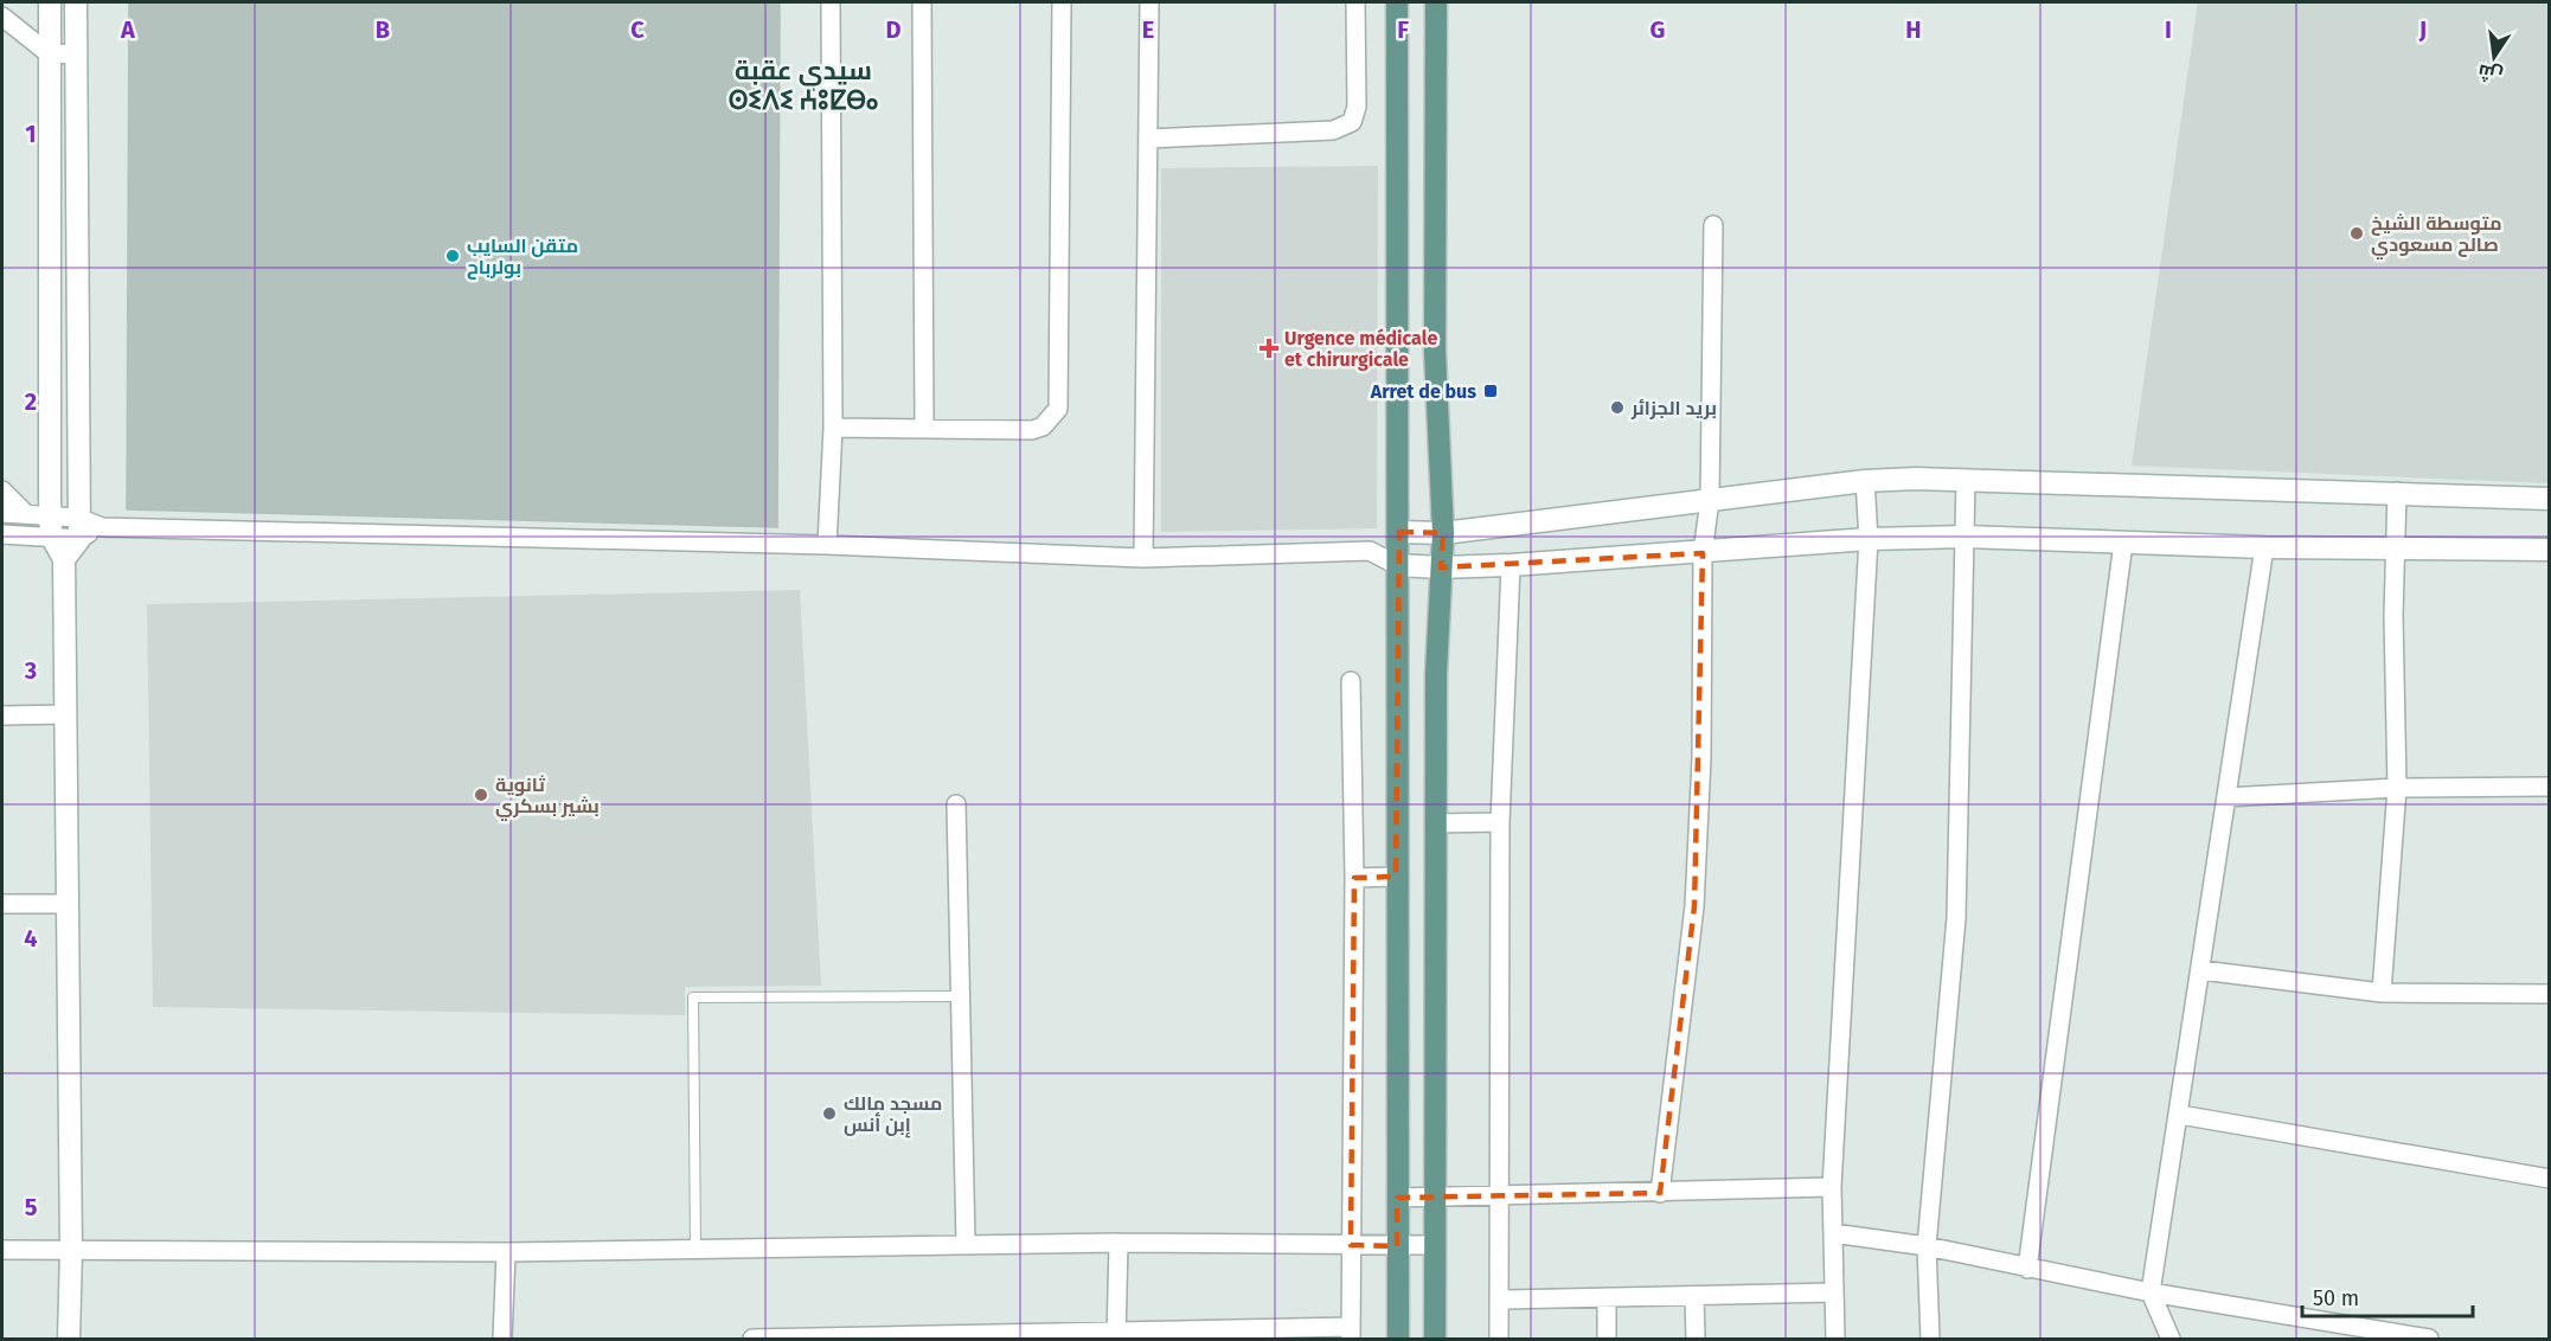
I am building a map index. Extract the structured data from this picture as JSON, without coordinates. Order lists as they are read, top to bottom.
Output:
{
  "districts": ["سيدي عقبة ⵙⵉⴷⵉ ⵄⵓⵇⴱⴰ"],
  "places": {
    "other": [
      "متوسطة الشيخ صالح مسعودي",
      "متقن السايب بولرباح",
      "بريد الجزائر",
      "ثانوية بشير بسكري",
      "مسجد مالك إبن أنس"
    ],
    "health": ["Urgence médicale et chirurgicale"],
    "transit": ["Arret de bus"]
  },
  "scale_bar": "50 m",
  "north": "bottom",
  "grid": {
    "columns": [
      "A",
      "B",
      "C",
      "D",
      "E",
      "F",
      "G",
      "H",
      "I",
      "J"
    ],
    "rows": [
      "1",
      "2",
      "3",
      "4",
      "5"
    ]
  }
}
